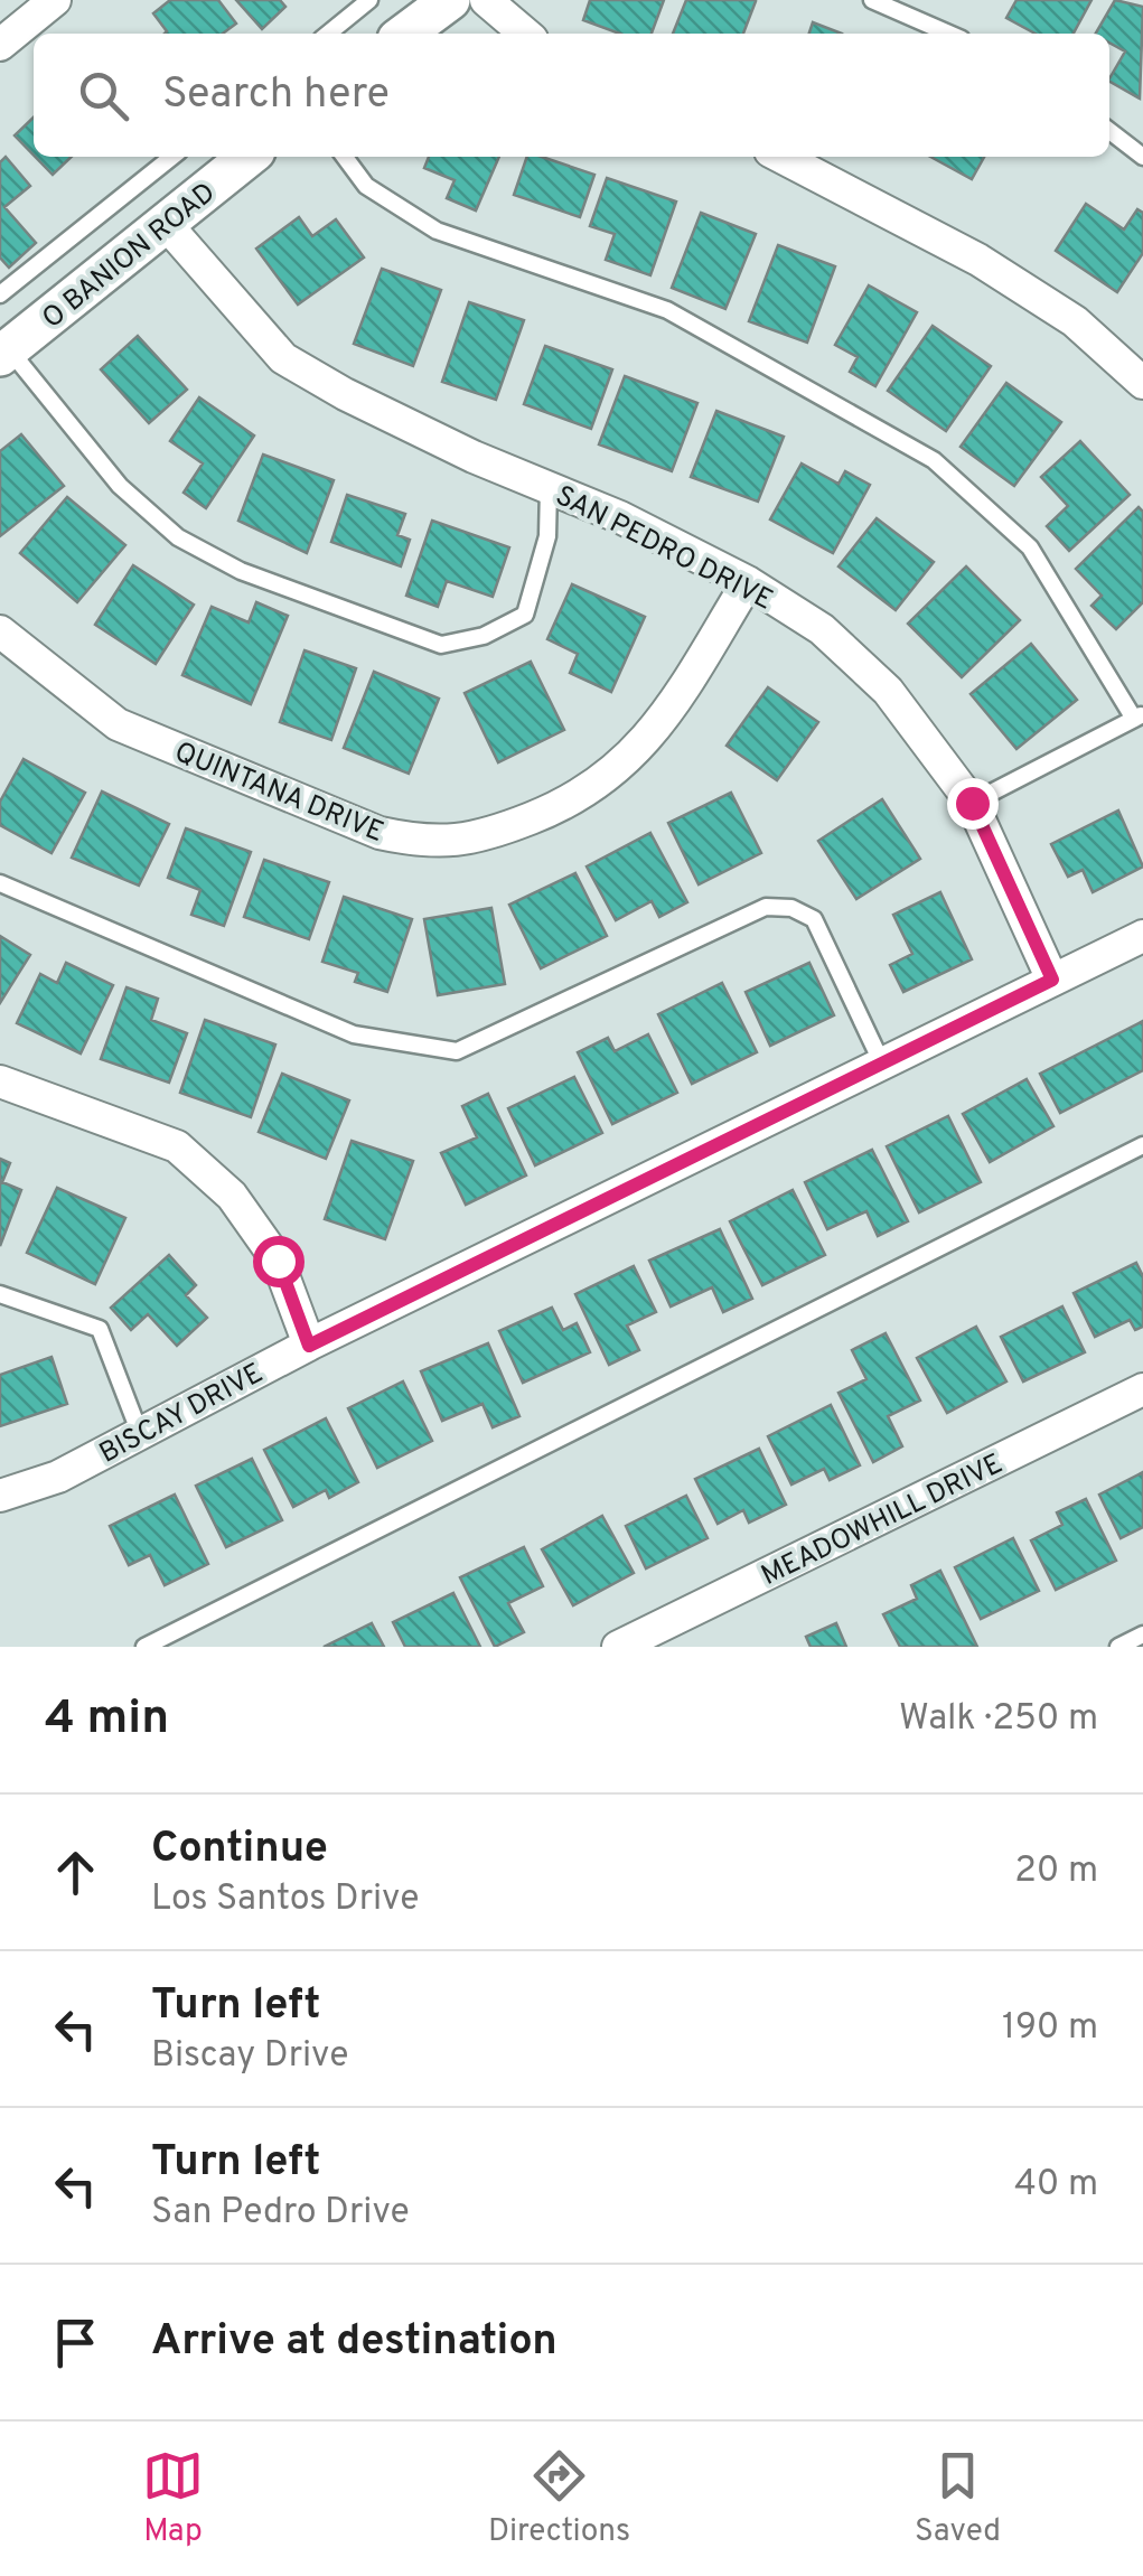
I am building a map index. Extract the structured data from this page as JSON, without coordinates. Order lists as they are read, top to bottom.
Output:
{
  "streets": {
    "street": [
      "O BANION ROAD",
      "SAN PEDRO DRIVE",
      "QUINTANA DRIVE",
      "BISCAY DRIVE",
      "MEADOWHILL DRIVE"
    ]
  },
  "crossings": [
    ["O BANION ROAD", "SAN PEDRO DRIVE"],
    ["SAN PEDRO DRIVE", "QUINTANA DRIVE"],
    ["SAN PEDRO DRIVE", "BISCAY DRIVE"]
  ],
  "page": {
    "search": "Search here",
    "heading": ["4 min", "Walk · 250 m"],
    "list": [
      ["Continue", "Los Santos Drive", "20 m"],
      ["Turn left", "Biscay Drive", "190 m"],
      ["Turn left", "San Pedro Drive", "40 m"],
      "Arrive at destination"
    ],
    "nav": ["Map", "Directions", "Saved"]
  }
}
